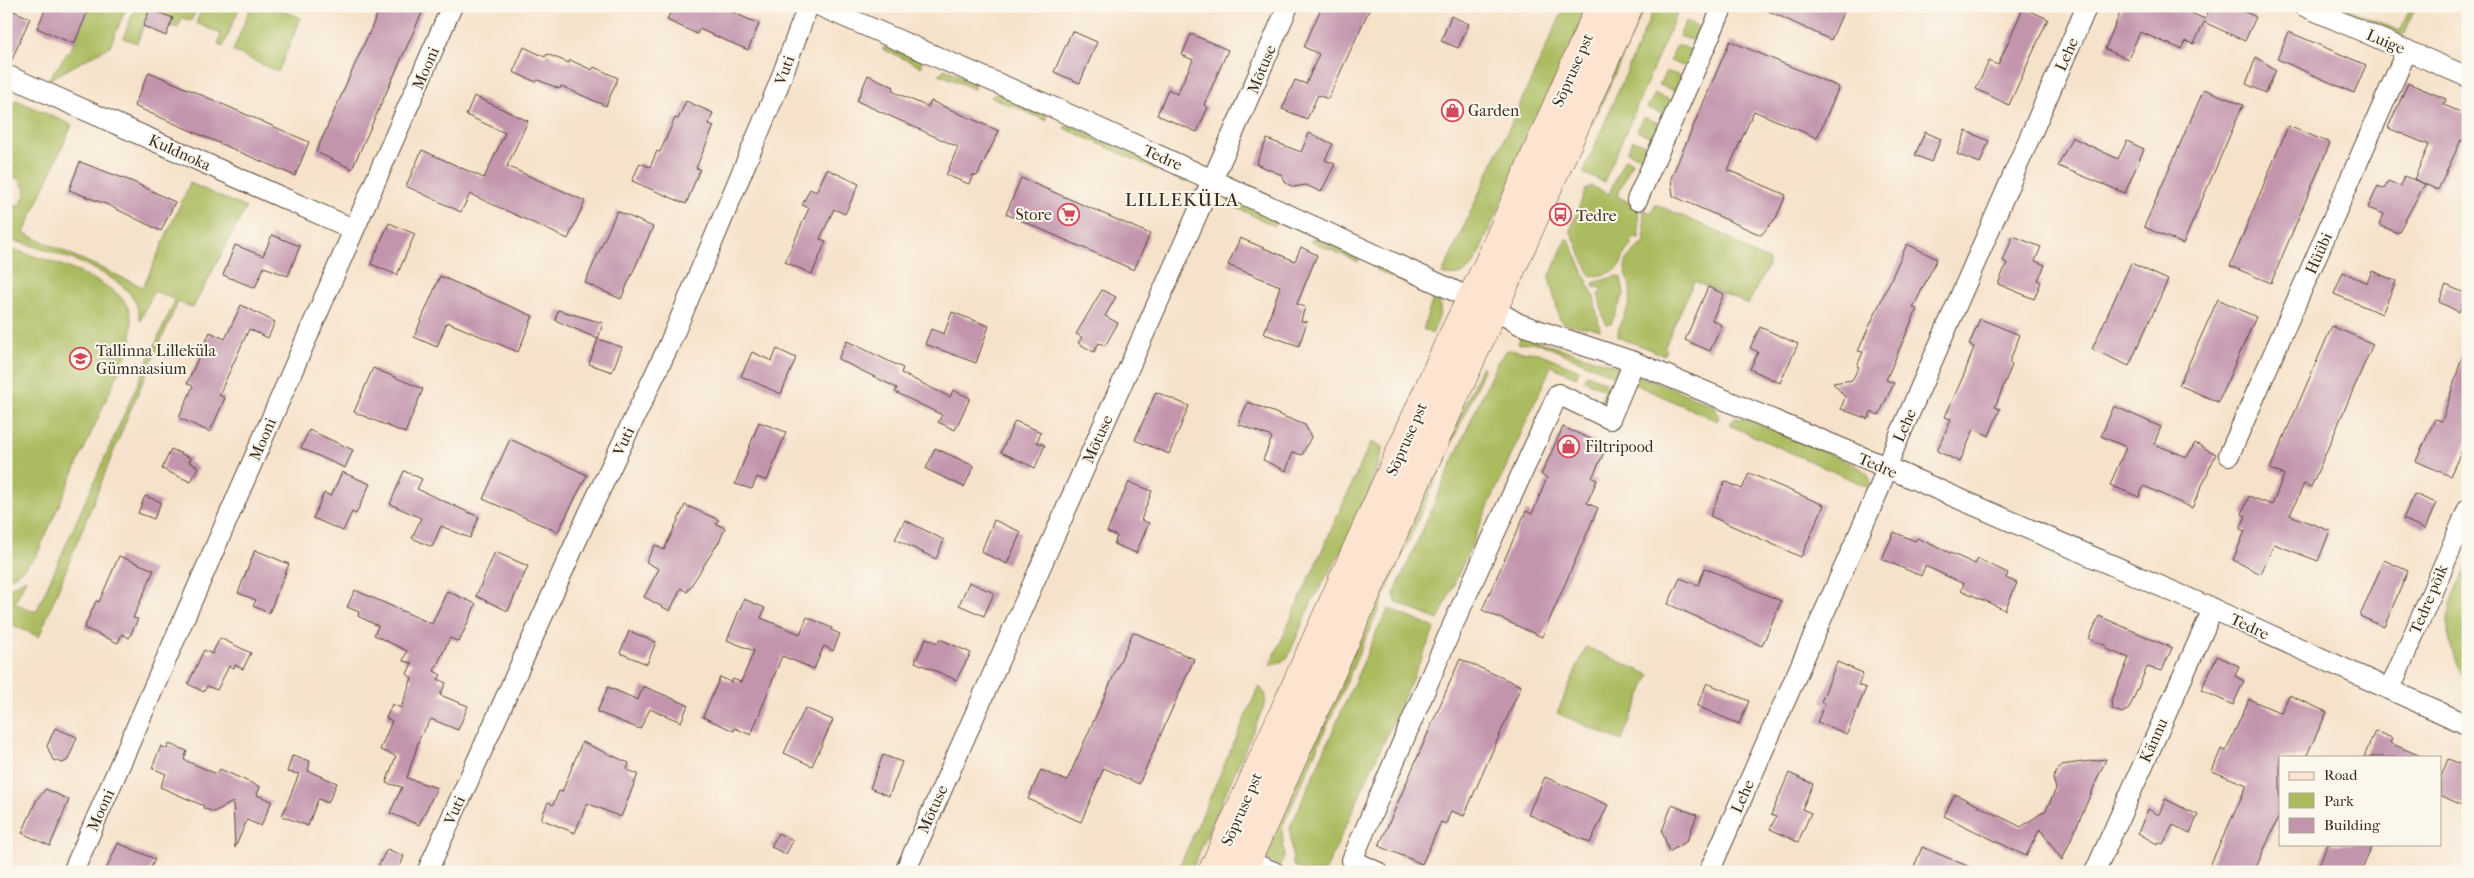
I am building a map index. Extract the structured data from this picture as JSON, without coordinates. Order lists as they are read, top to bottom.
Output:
{
  "streets": {
    "main road": ["Sõpruse pst"],
    "street": [
      "Luige",
      "Lehe",
      "Mooni",
      "Mõtuse",
      "Vuti",
      "Kuldnoka",
      "Tedre",
      "Hüübi",
      "Tedre põik",
      "Kännu"
    ]
  },
  "crossings": [
    ["Luige", "Hüübi"],
    ["Lehe", "Tedre"],
    ["Mooni", "Kuldnoka"],
    ["Mõtuse", "Tedre"],
    ["Sõpruse pst", "Tedre"],
    ["Tedre", "Tedre põik"],
    ["Tedre", "Kännu"]
  ],
  "districts": ["LILLEKÜLA"],
  "places": {
    "shop": ["Garden", "Filtripood"],
    "supermarket": ["Store"],
    "bus stop": ["Tedre"],
    "school or university": ["Tallinna Lilleküla Gümnaasium"]
  },
  "legend": ["Road", "Park", "Building"]
}
